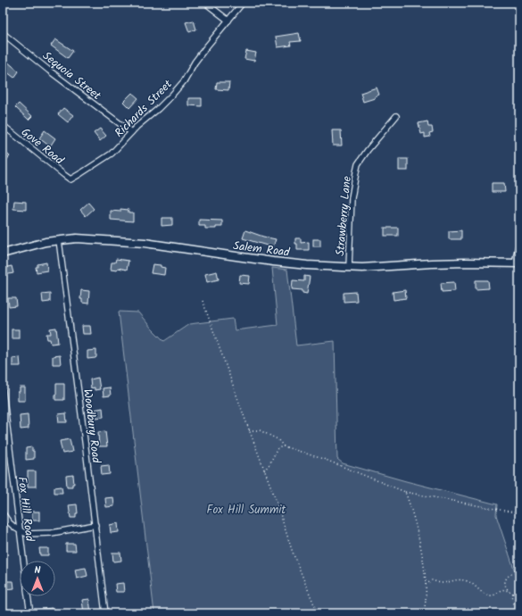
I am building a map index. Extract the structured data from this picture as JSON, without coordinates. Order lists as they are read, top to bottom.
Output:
{
  "streets": {
    "main road": ["Salem Road"],
    "street": [
      "Sequoia Street",
      "Richards Street",
      "Gove Road",
      "Strawberry Lane",
      "Woodbury Road",
      "Fox Hill Road"
    ]
  },
  "crossings": [
    ["Sequoia Street", "Richards Street"],
    ["Richards Street", "Gove Road"],
    ["Strawberry Lane", "Salem Road"],
    ["Salem Road", "Woodbury Road"]
  ],
  "parks": ["Fox Hill Summit"],
  "north": "top"
}
